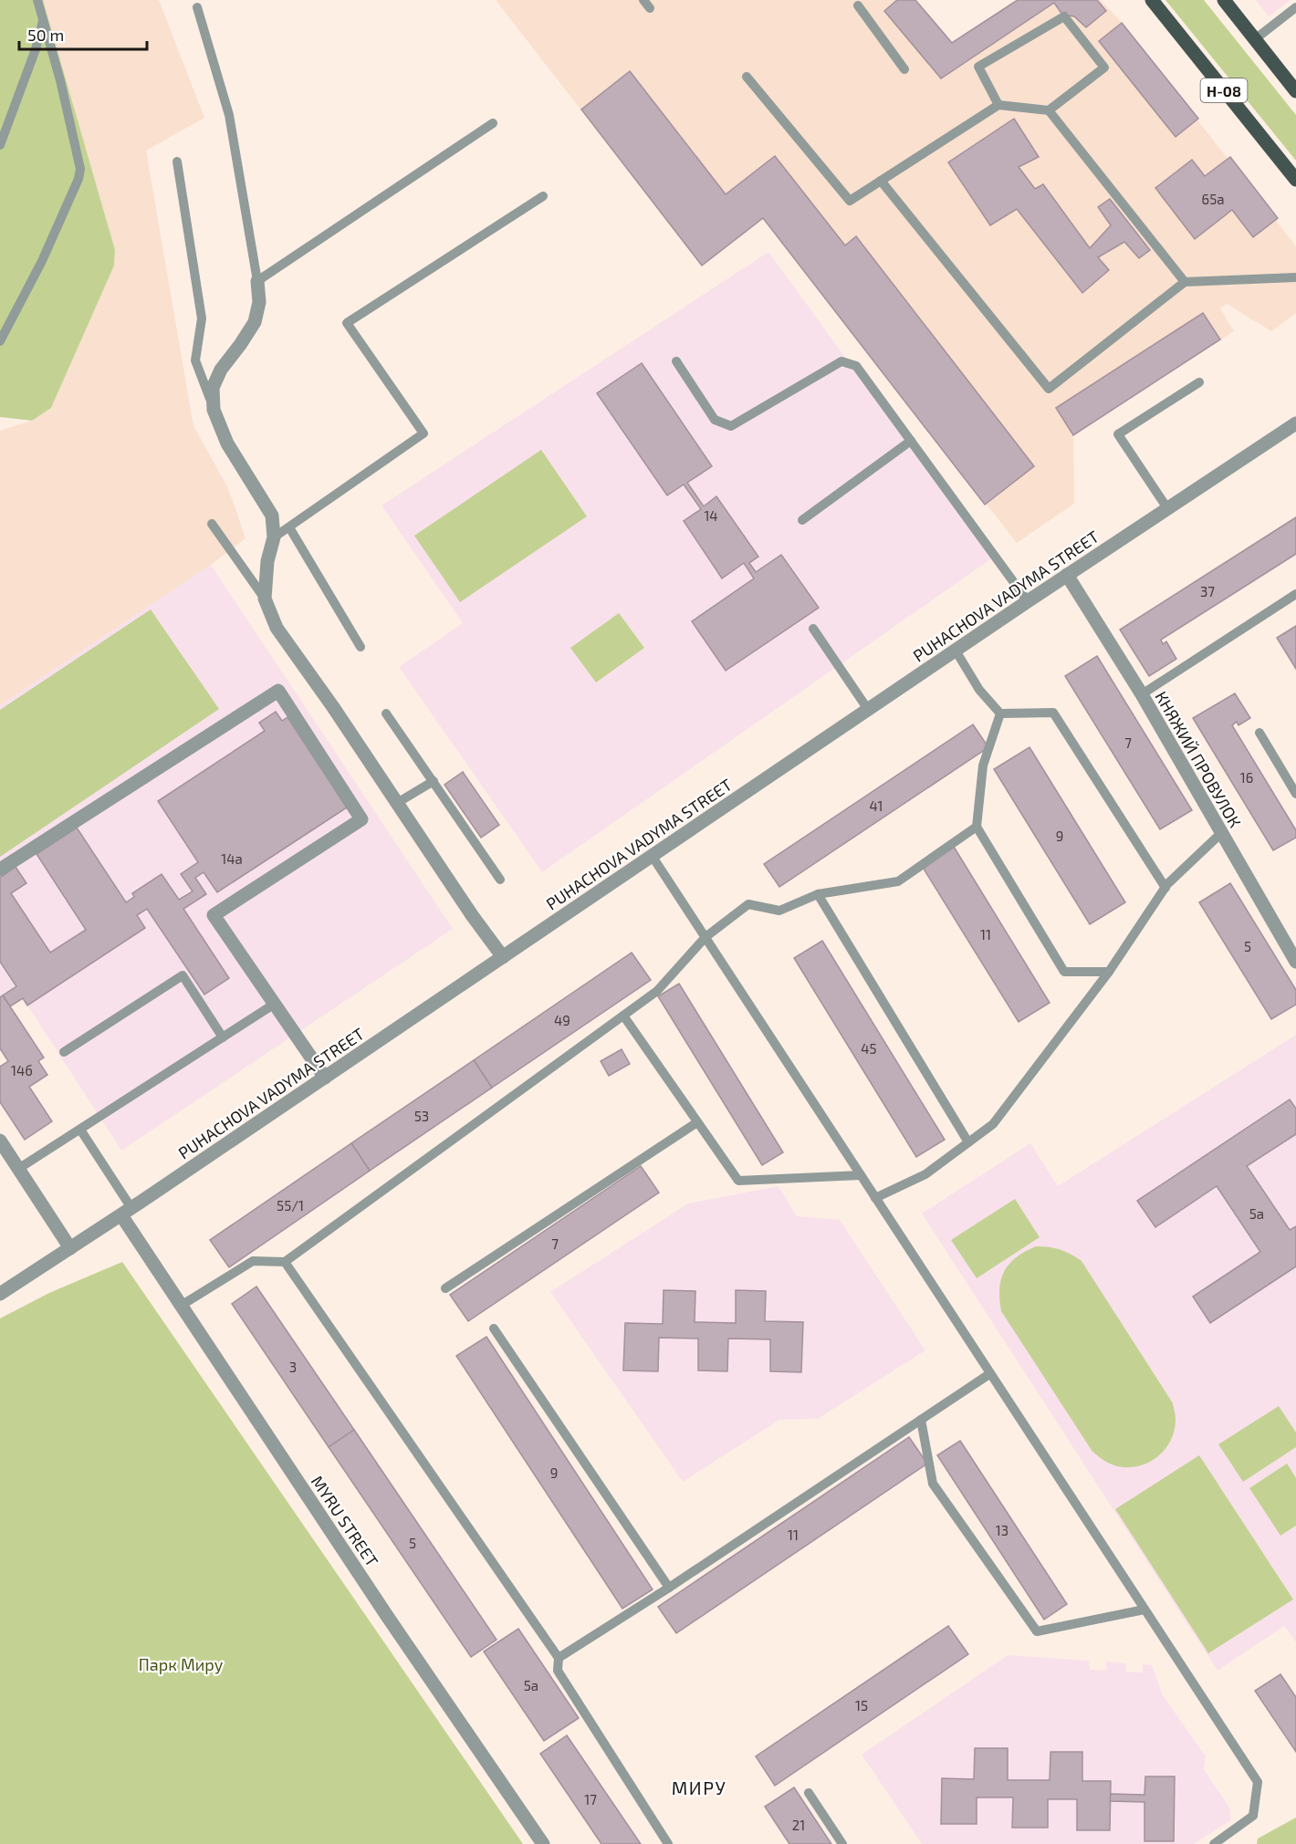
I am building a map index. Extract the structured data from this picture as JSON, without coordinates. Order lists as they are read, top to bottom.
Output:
{
  "streets": {
    "main road": ["Н-08"],
    "street": ["PUHACHOVA VADYMA STREET", "КНЯЖИЙ ПРОВУЛОК", "MYRU STREET"]
  },
  "crossings": [
    ["PUHACHOVA VADYMA STREET", "КНЯЖИЙ ПРОВУЛОК"],
    ["PUHACHOVA VADYMA STREET", "MYRU STREET"]
  ],
  "districts": ["МИРУ"],
  "parks": ["Парк Миру"],
  "house_numbers": [
    "65а",
    "14",
    "37",
    "7",
    "16",
    "41",
    "9",
    "14а",
    "11",
    "5",
    "49",
    "45",
    "14б",
    "53",
    "55/1",
    "5а",
    "7",
    "3",
    "9",
    "13",
    "11",
    "5",
    "5а",
    "15",
    "17",
    "21"
  ],
  "scale_bar": "50 m"
}
